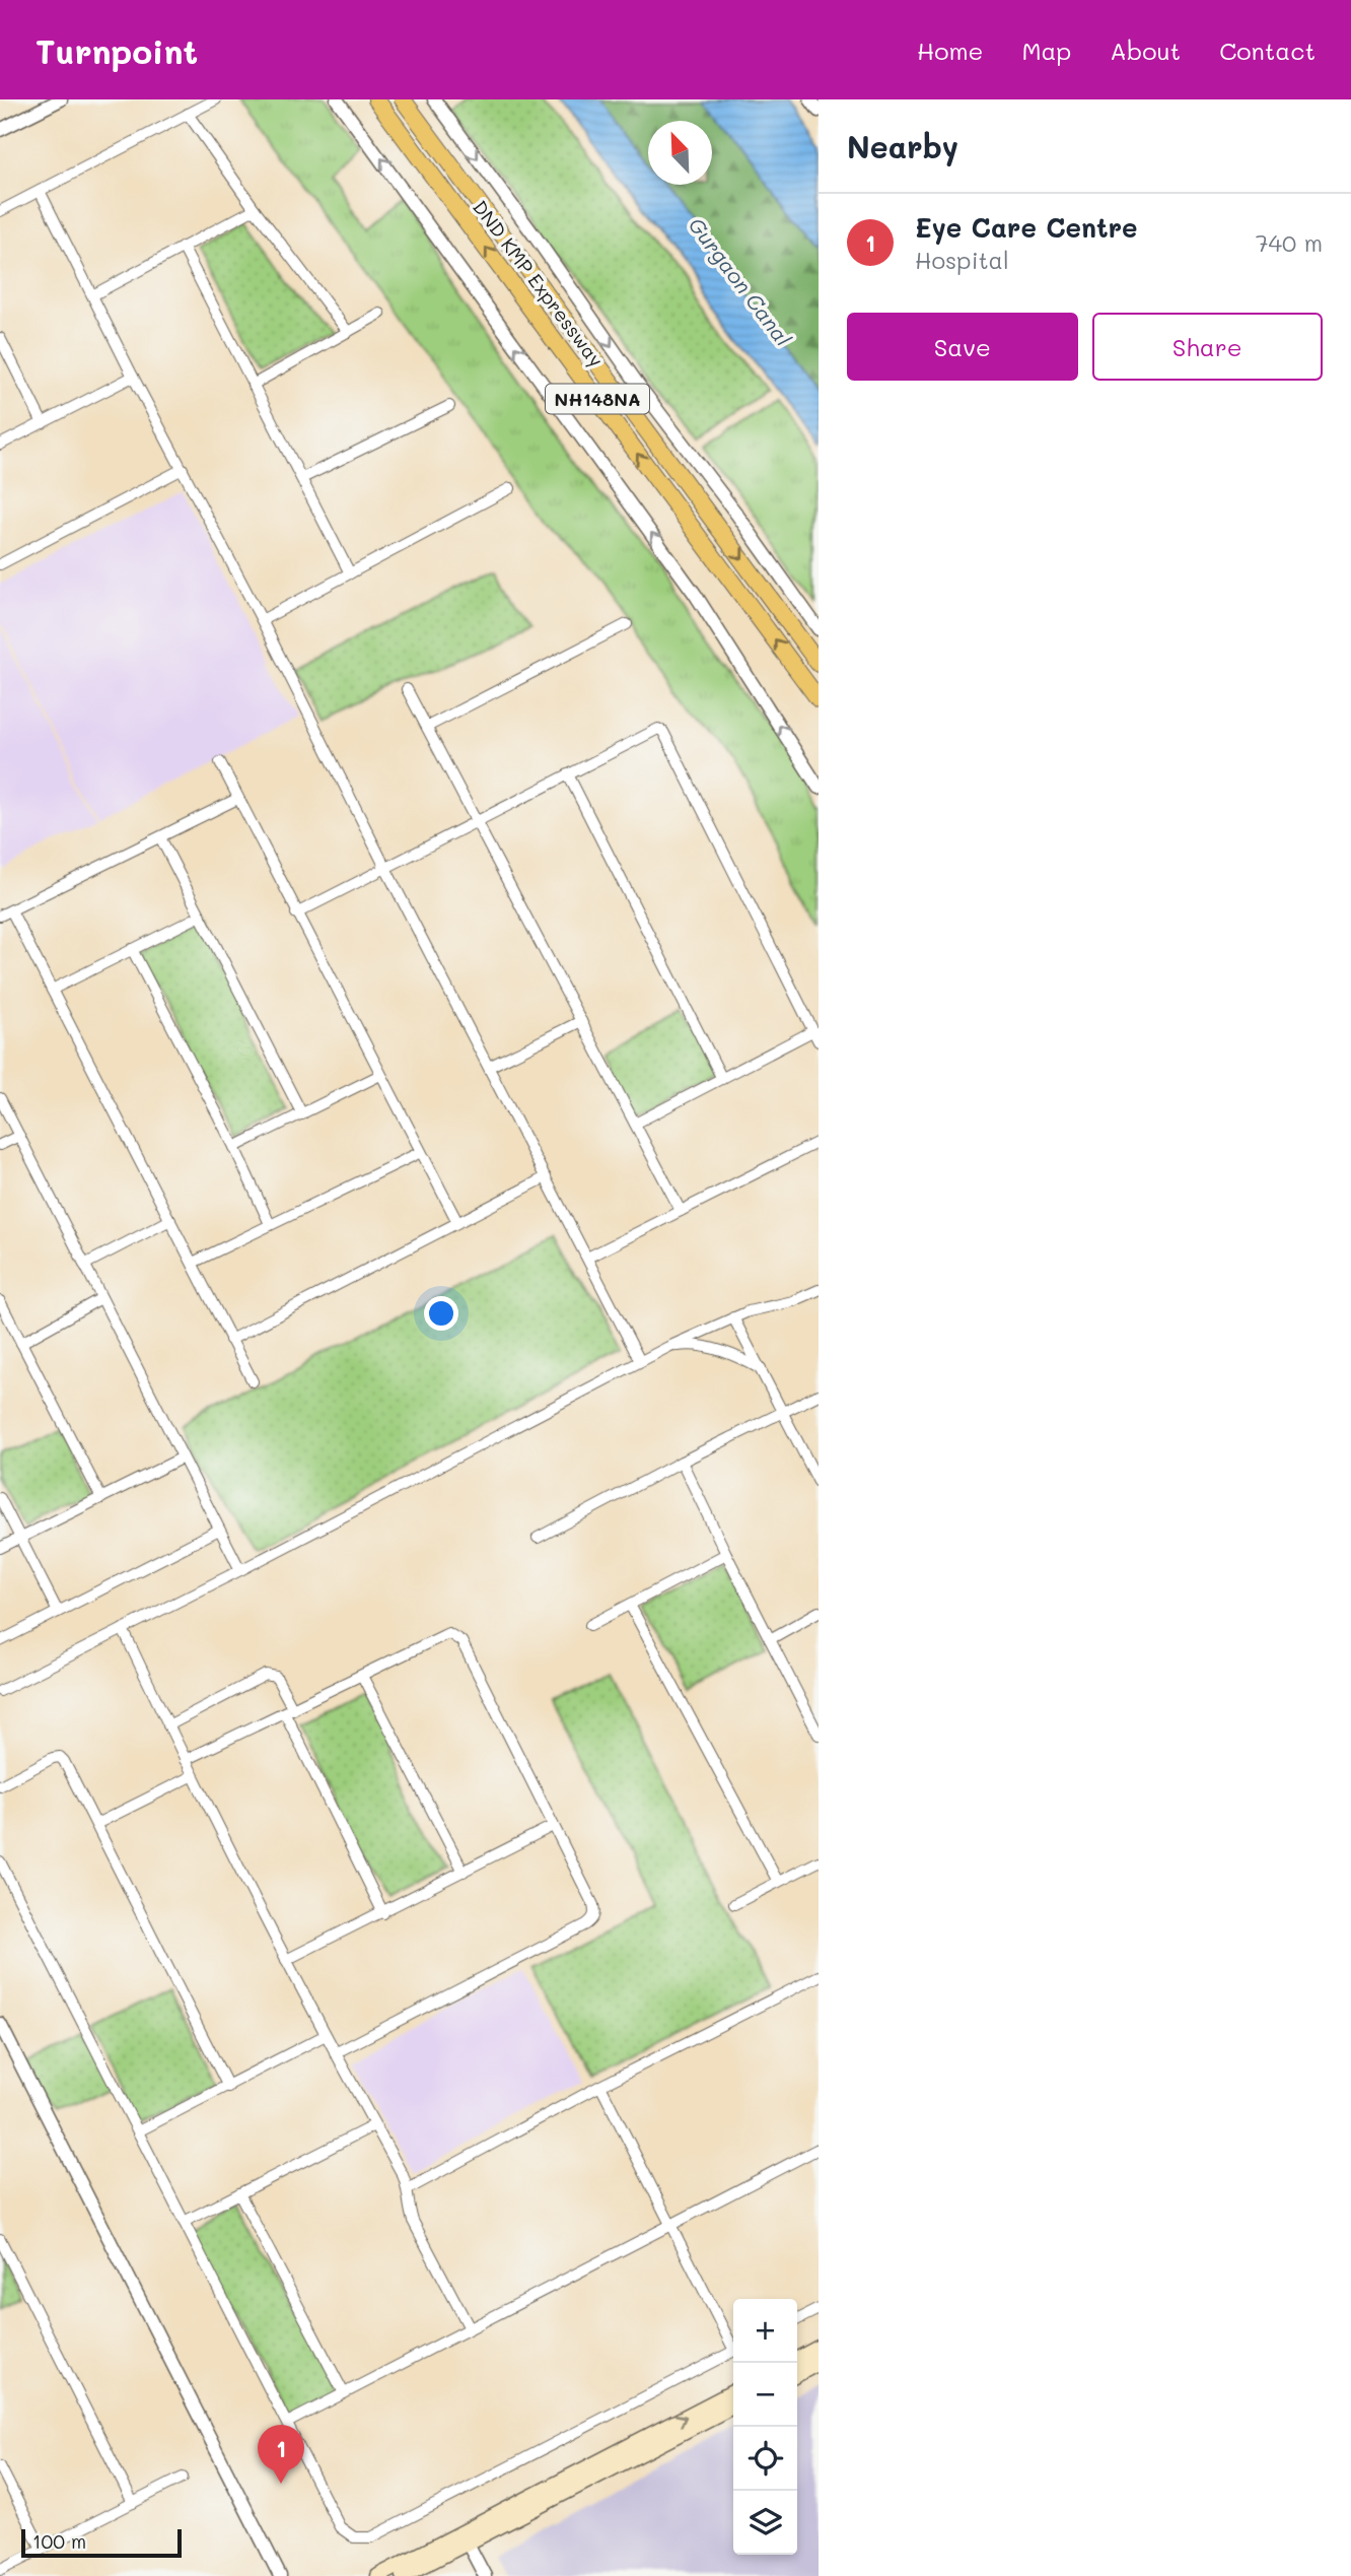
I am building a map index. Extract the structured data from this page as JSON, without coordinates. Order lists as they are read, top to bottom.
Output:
{
  "streets": {
    "highway": ["DND KMP Expressway", "NH148NA"]
  },
  "water": ["Gurgaon Canal"],
  "scale_bar": "100 m",
  "north": "top left",
  "page": {
    "header": "Turnpoint",
    "nav": [
      "Home",
      "Map",
      "About",
      "Contact"
    ],
    "heading": "Nearby",
    "list": [
      {
        "mark": "1",
        "name": "Eye Care Centre",
        "note": "Hospital",
        "value": "740 m"
      }
    ],
    "buttons": ["Save", "Share"],
    "map_buttons": ["+", "−"],
    "pins": "1",
    "scale": "100 m"
  }
}
